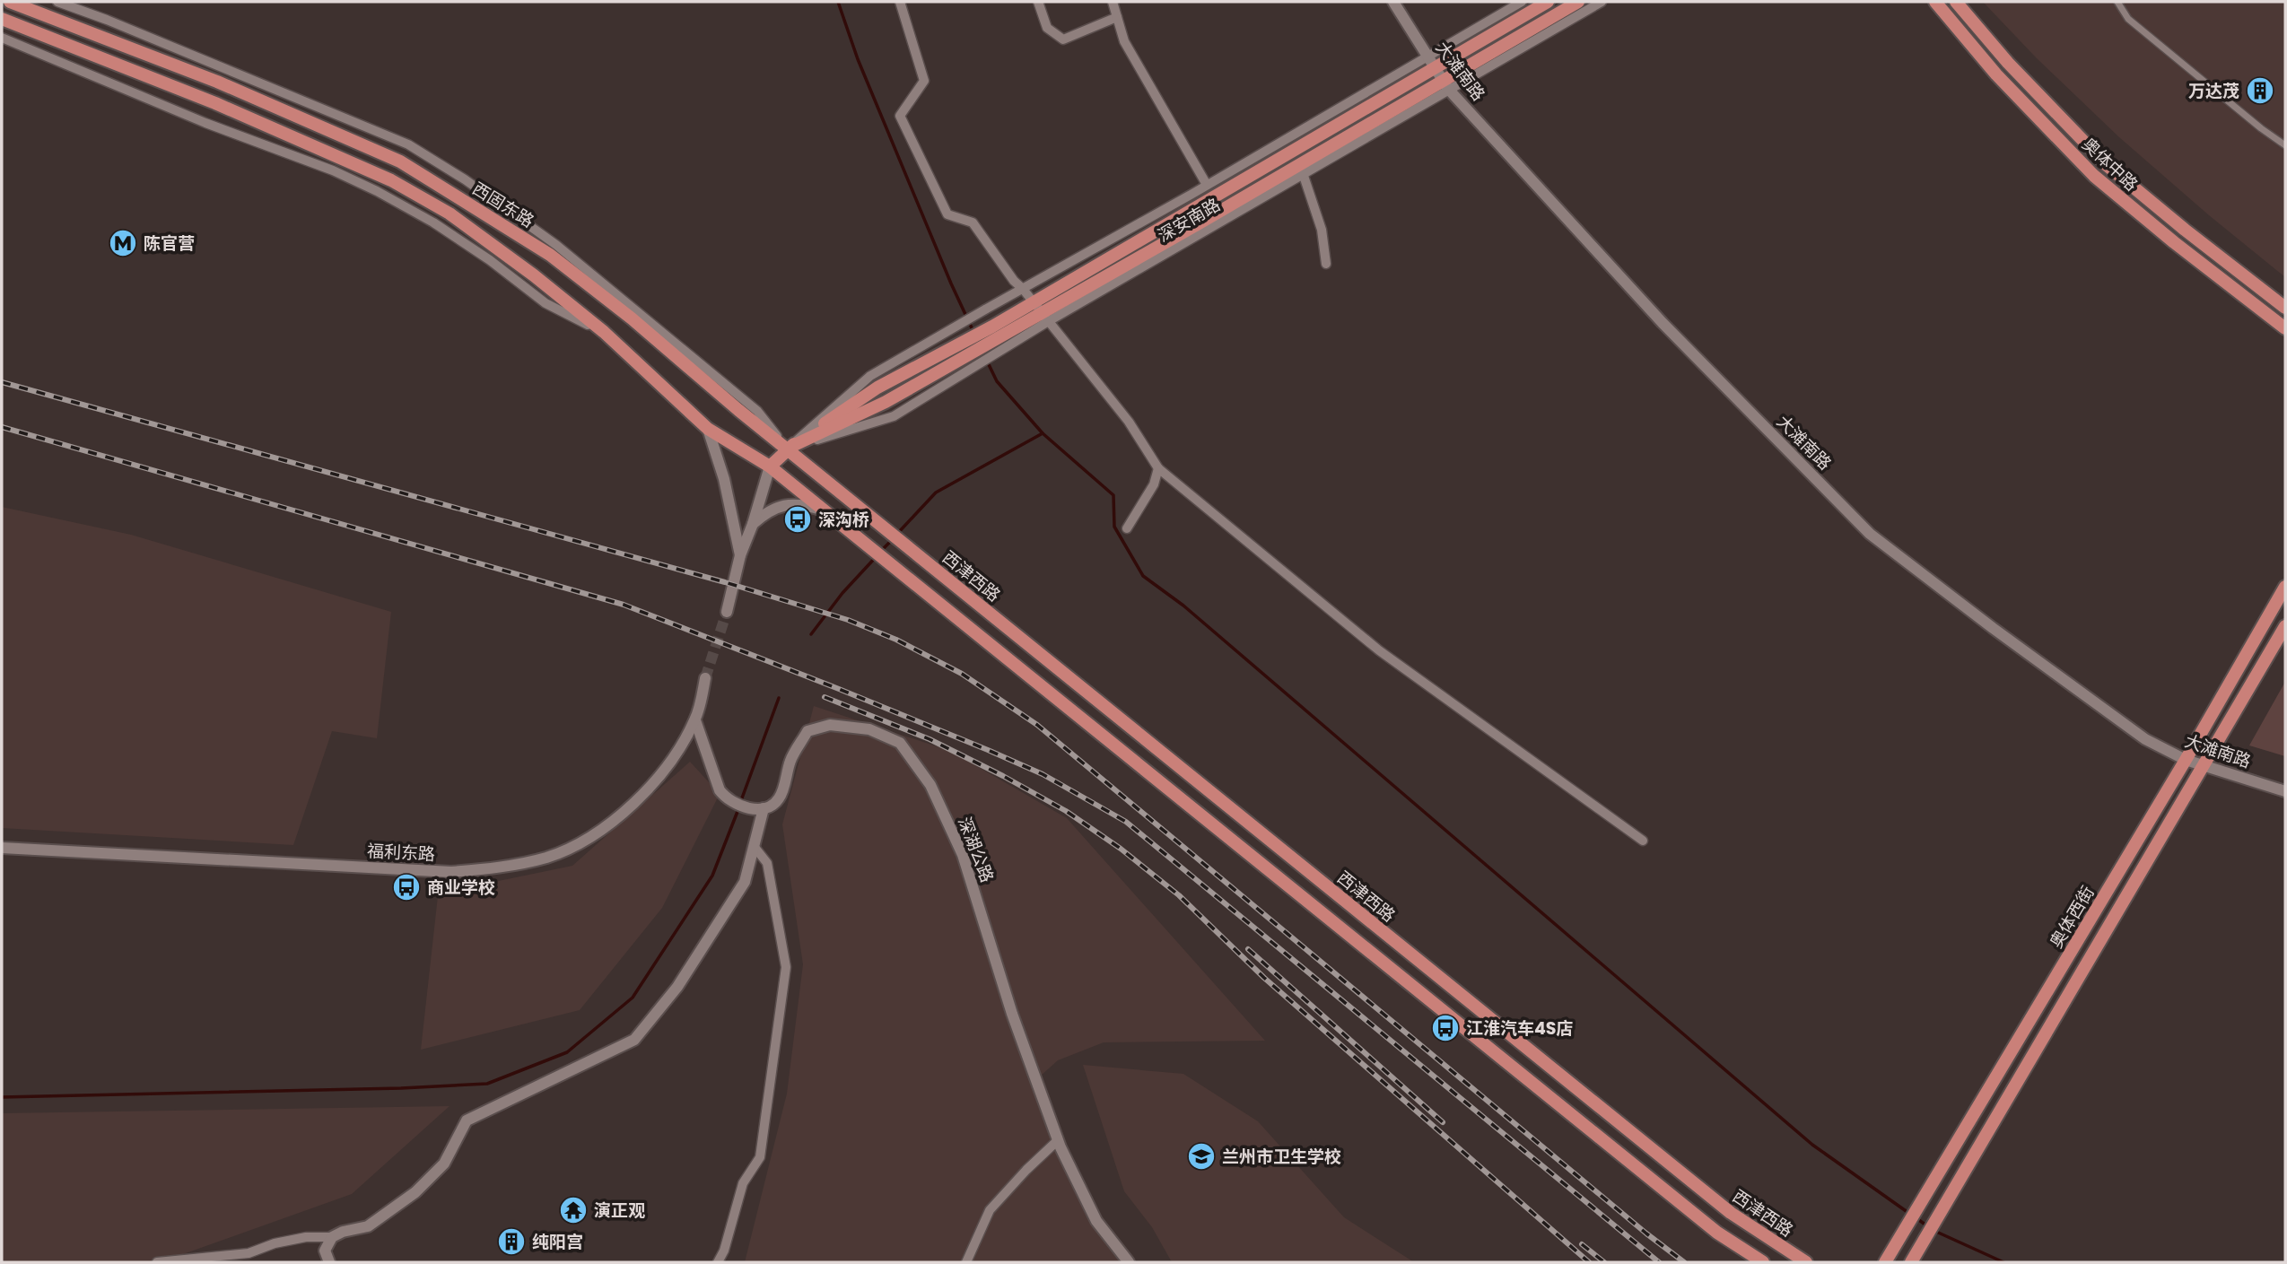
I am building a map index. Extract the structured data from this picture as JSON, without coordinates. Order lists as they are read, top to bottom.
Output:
{
  "streets": {
    "main road": [
      "大滩南路",
      "奥体中路",
      "西固东路",
      "深安南路",
      "西津西路",
      "深湖公路",
      "福利东路",
      "奥体西街"
    ]
  },
  "crossings": [
    ["大滩南路", "深安南路"],
    ["大滩南路", "奥体西街"],
    ["西固东路", "深安南路"],
    ["西固东路", "西津西路"]
  ],
  "places": {
    "building": ["万达茂", "纯阳宫"],
    "metro station": ["陈官营"],
    "bus stop": ["深沟桥", "商业学校", "江淮汽车4S店"],
    "school or university": ["兰州市卫生学校"],
    "temple": ["演正观"]
  }
}
